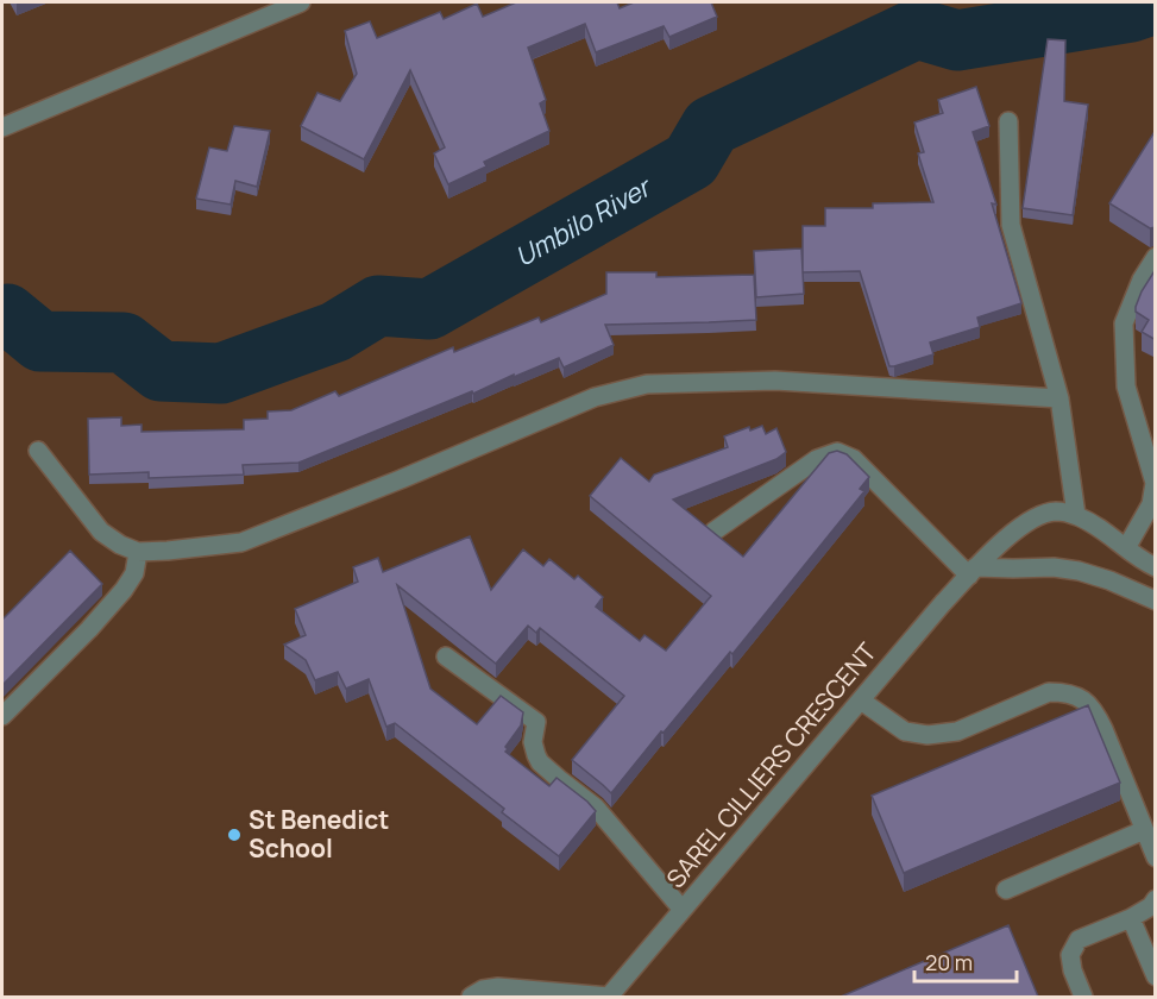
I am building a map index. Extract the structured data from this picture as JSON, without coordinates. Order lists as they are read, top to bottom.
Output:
{
  "streets": {
    "street": ["SAREL CILLIERS CRESCENT"]
  },
  "water": ["Umbilo River"],
  "places": ["St Benedict School"],
  "scale_bar": "20 m"
}
